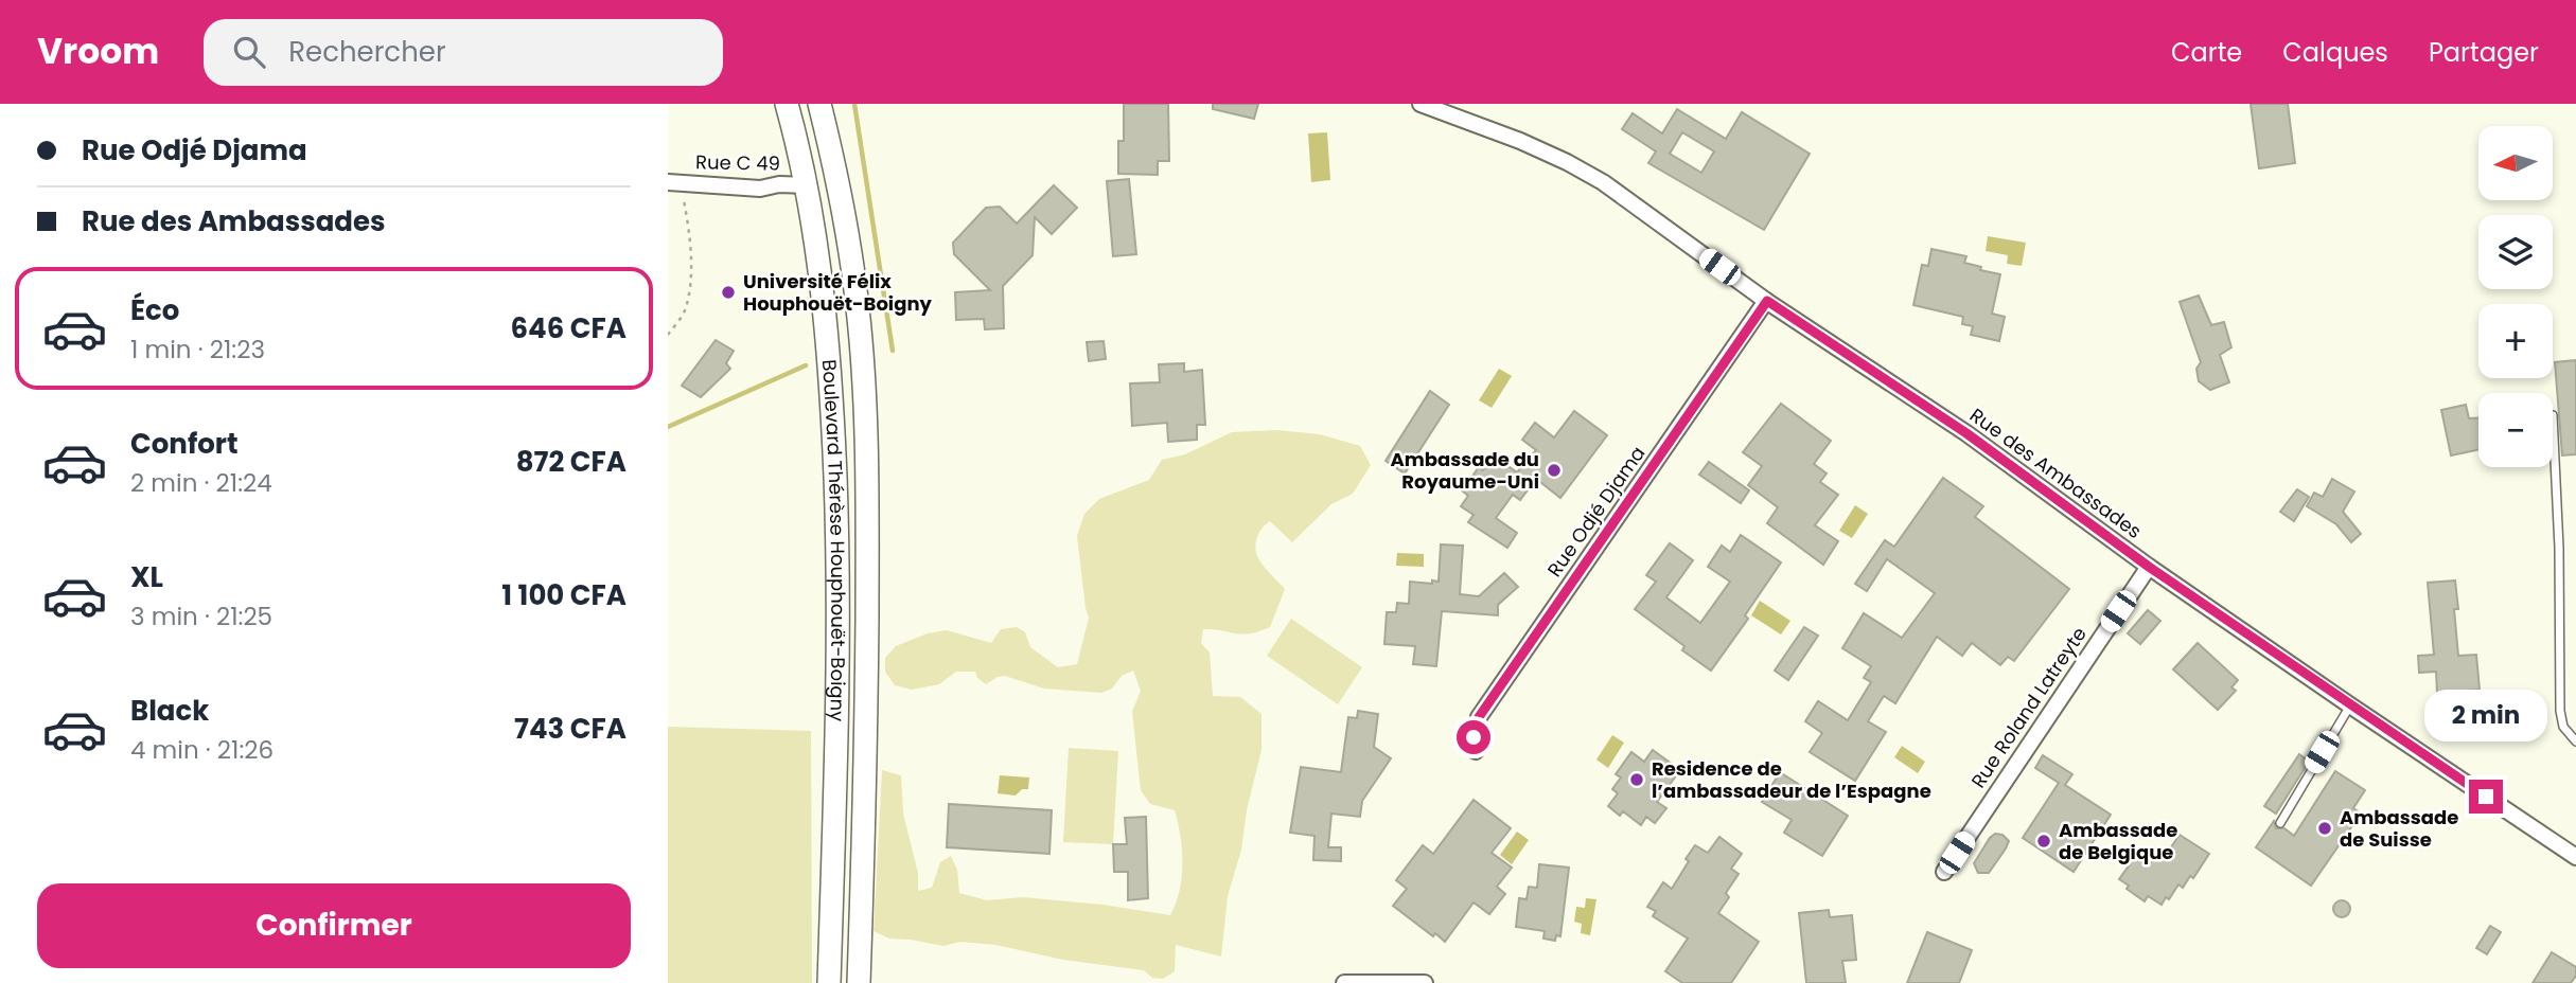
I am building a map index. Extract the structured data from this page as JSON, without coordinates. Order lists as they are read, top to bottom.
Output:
{
  "streets": {
    "main road": ["Boulevard Thérèse Houphouët-Boigny"],
    "street": [
      "Rue C 49",
      "Rue des Ambassades",
      "Rue Odjé Djama",
      "Rue Roland Latreyte"
    ]
  },
  "crossings": [
    ["Rue C 49", "Boulevard Thérèse Houphouët-Boigny"],
    ["Rue des Ambassades", "Rue Odjé Djama"],
    ["Rue des Ambassades", "Rue Roland Latreyte"]
  ],
  "places": [
    "Université Félix Houphouët-Boigny",
    "Ambassade du Royaume-Uni",
    "Residence de l’ambassadeur de l’Espagne",
    "Ambassade de Suisse",
    "Ambassade de Belgique"
  ],
  "north": "left",
  "page": {
    "header": "Vroom",
    "search": "Rechercher",
    "nav": ["Carte", "Calques", "Partager"],
    "banner": ["Rue Odjé Djama", "Rue des Ambassades"],
    "map_buttons": ["+", "−"],
    "list": [
      {
        "name": "Éco",
        "note": "1 min · 21:23",
        "value": "646 CFA"
      },
      {
        "name": "Confort",
        "note": "2 min · 21:24",
        "value": "872 CFA"
      },
      {
        "name": "XL",
        "note": "3 min · 21:25",
        "value": "1 100 CFA"
      },
      {
        "name": "Black",
        "note": "4 min · 21:26",
        "value": "743 CFA"
      }
    ],
    "bubble": "2 min",
    "buttons": "Confirmer"
  }
}
